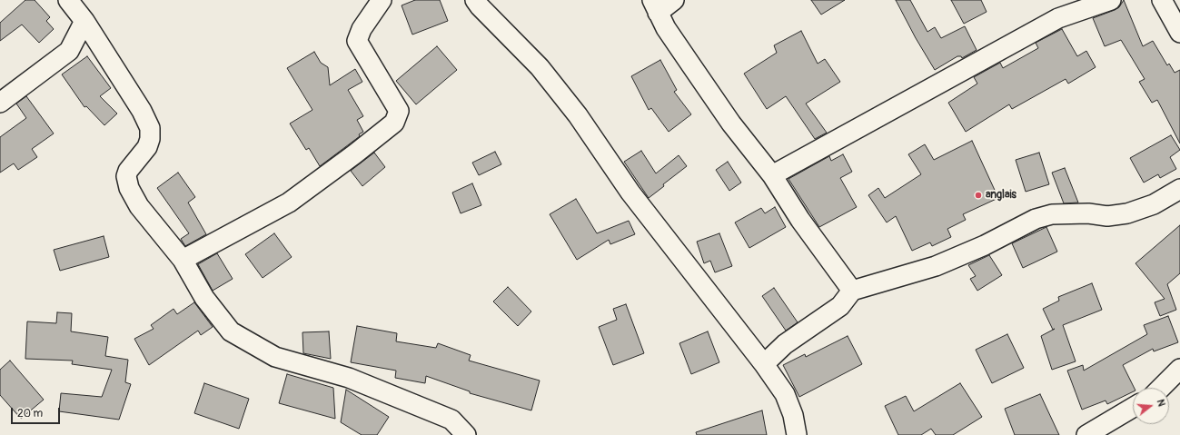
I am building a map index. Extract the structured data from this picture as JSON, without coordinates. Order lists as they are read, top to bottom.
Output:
{
  "places": ["anglais"],
  "scale_bar": "20 m",
  "north": "right"
}
